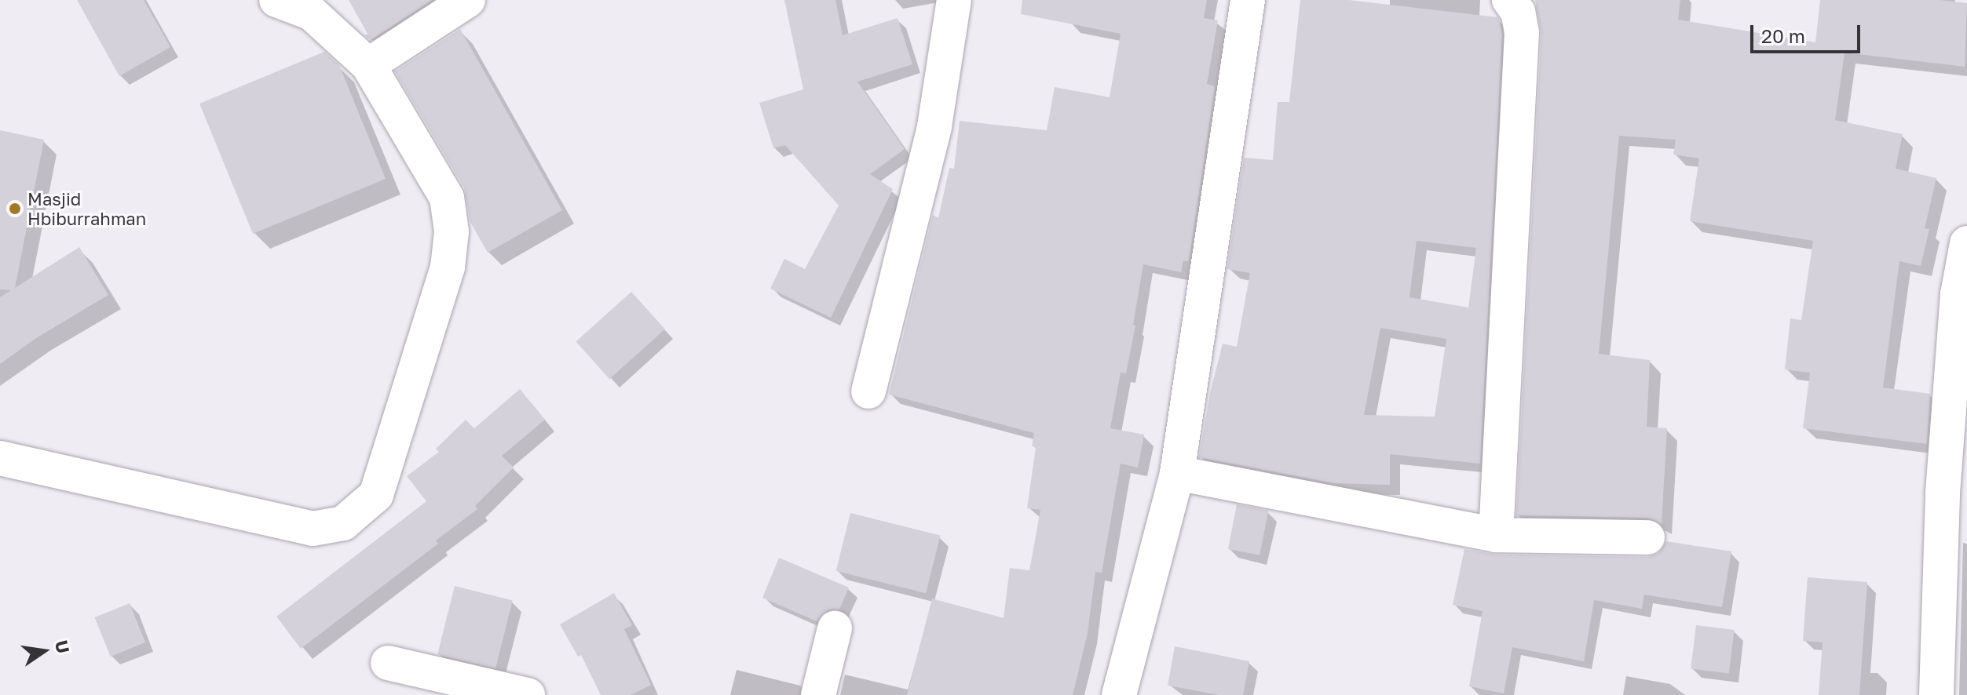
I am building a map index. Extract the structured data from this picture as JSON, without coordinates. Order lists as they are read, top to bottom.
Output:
{
  "places": ["Masjid Hbiburrahman"],
  "scale_bar": "20 m",
  "north": "right"
}
